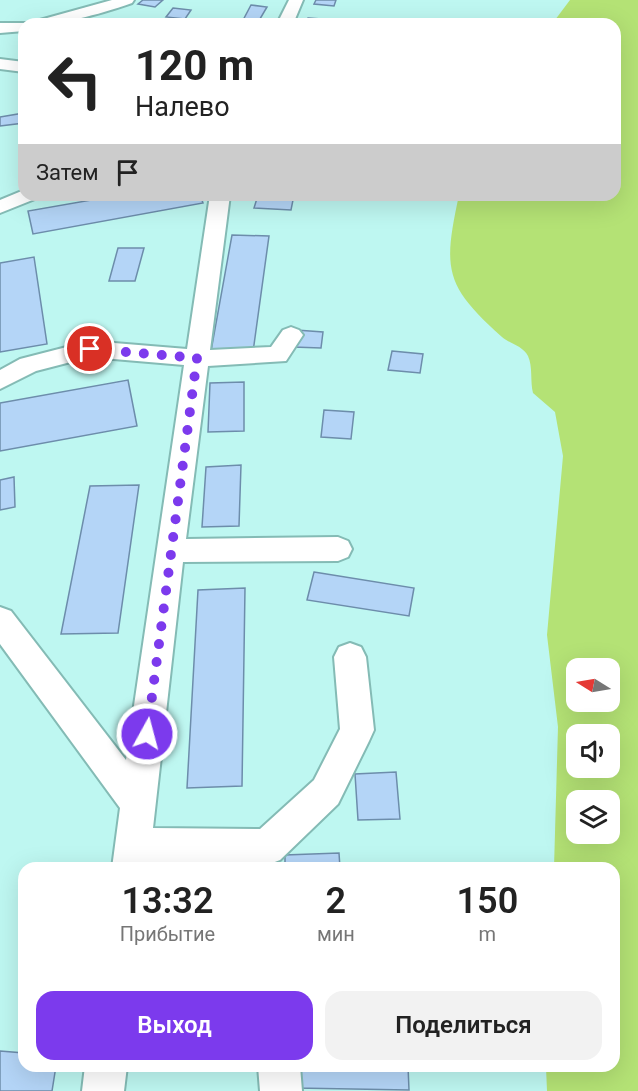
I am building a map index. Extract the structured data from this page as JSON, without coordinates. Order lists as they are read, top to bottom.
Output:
{
  "north": "left",
  "page": {
    "turn": ["120 m", "Налево"],
    "then": "Затем",
    "eta": [
      "13:32",
      "Прибытие",
      "2",
      "мин",
      "150",
      "m"
    ],
    "buttons": ["Выход", "Поделиться"]
  }
}
